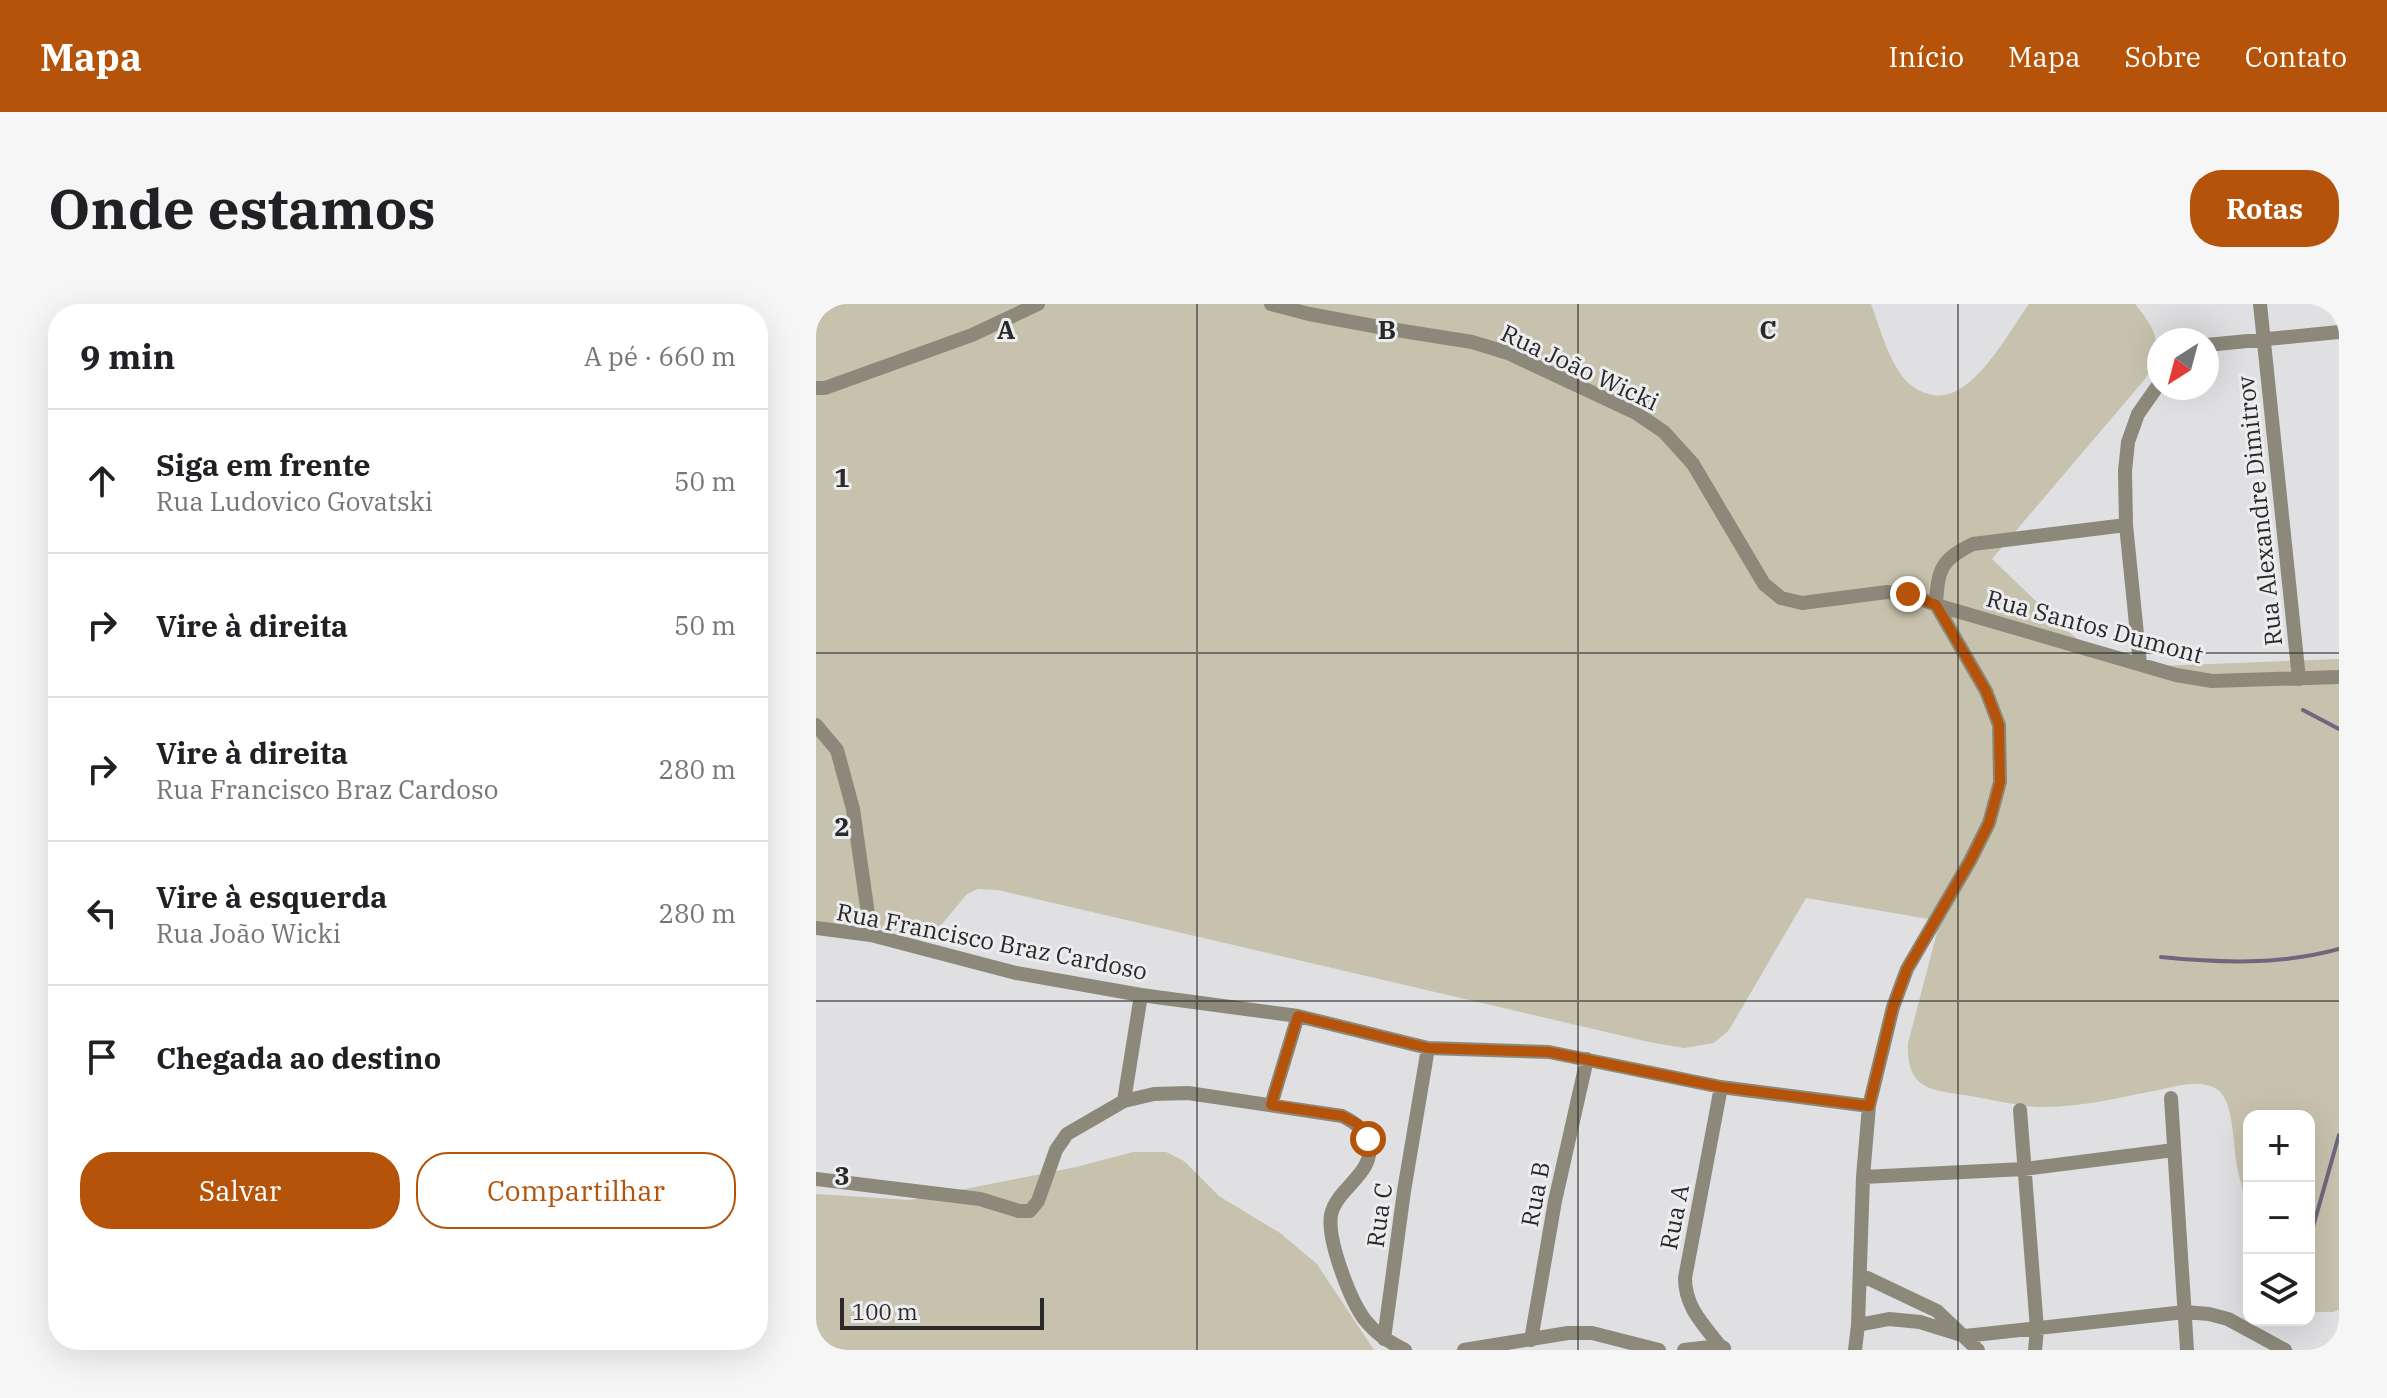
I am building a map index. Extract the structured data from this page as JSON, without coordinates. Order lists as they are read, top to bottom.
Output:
{
  "streets": {
    "street": [
      "Rua João Wicki",
      "Rua Alexandre Dimitrov",
      "Rua Santos Dumont",
      "Rua Francisco Braz Cardoso",
      "Rua B",
      "Rua C",
      "Rua A"
    ]
  },
  "crossings": [
    ["Rua João Wicki", "Rua Santos Dumont"],
    ["Rua Alexandre Dimitrov", "Rua Santos Dumont"],
    ["Rua Francisco Braz Cardoso", "Rua B"],
    ["Rua Francisco Braz Cardoso", "Rua C"],
    ["Rua Francisco Braz Cardoso", "Rua A"]
  ],
  "scale_bar": "100 m",
  "north": "bottom left",
  "page": {
    "header": "Mapa",
    "nav": [
      "Início",
      "Mapa",
      "Sobre",
      "Contato"
    ],
    "buttons": [
      "Rotas",
      ["Salvar", "Compartilhar"]
    ],
    "title": "Onde estamos",
    "heading": ["9 min", "A pé · 660 m"],
    "list": [
      ["Siga em frente", "Rua Ludovico Govatski", "50 m"],
      ["Vire à direita", "50 m"],
      ["Vire à direita", "Rua Francisco Braz Cardoso", "280 m"],
      ["Vire à esquerda", "Rua João Wicki", "280 m"],
      "Chegada ao destino"
    ],
    "map_buttons": ["+", "−"],
    "scale": "100 m"
  },
  "grid": {
    "columns": ["A", "B", "C"],
    "rows": ["1", "2", "3"]
  }
}
